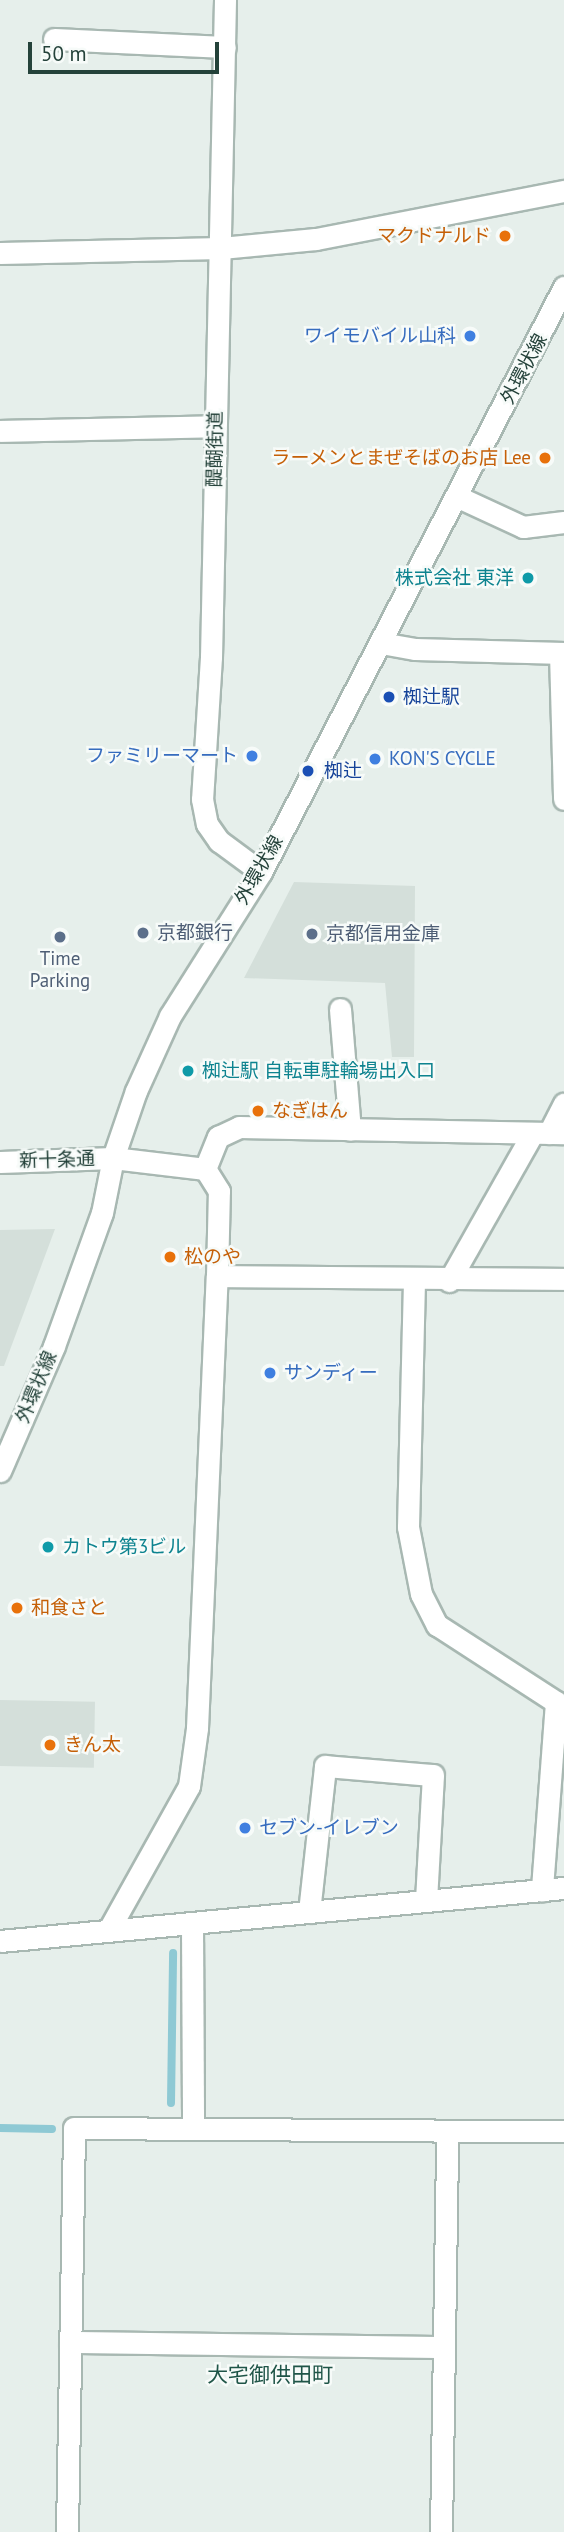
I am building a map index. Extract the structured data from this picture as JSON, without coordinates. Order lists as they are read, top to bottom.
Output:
{
  "streets": {
    "street": ["外環状線", "醍醐街道", "新十条通"]
  },
  "crossings": [
    ["外環状線", "醍醐街道"],
    ["外環状線", "新十条通"]
  ],
  "districts": ["大宅御供田町"],
  "places": [
    "マクドナルド",
    "ワイモバイル山科",
    "ラーメンとまぜそばのお店 Lee",
    "株式会社 東洋",
    "椥辻駅",
    "ファミリーマート",
    "KON'S CYCLE",
    "椥辻",
    "京都銀行",
    "京都信用金庫",
    "Time Parking",
    "椥辻駅 自転車駐輪場出入口",
    "なぎはん",
    "松のや",
    "サンディー",
    "カトウ第3ビル",
    "和食さと",
    "きん太",
    "セブン-イレブン"
  ],
  "scale_bar": "50 m"
}
